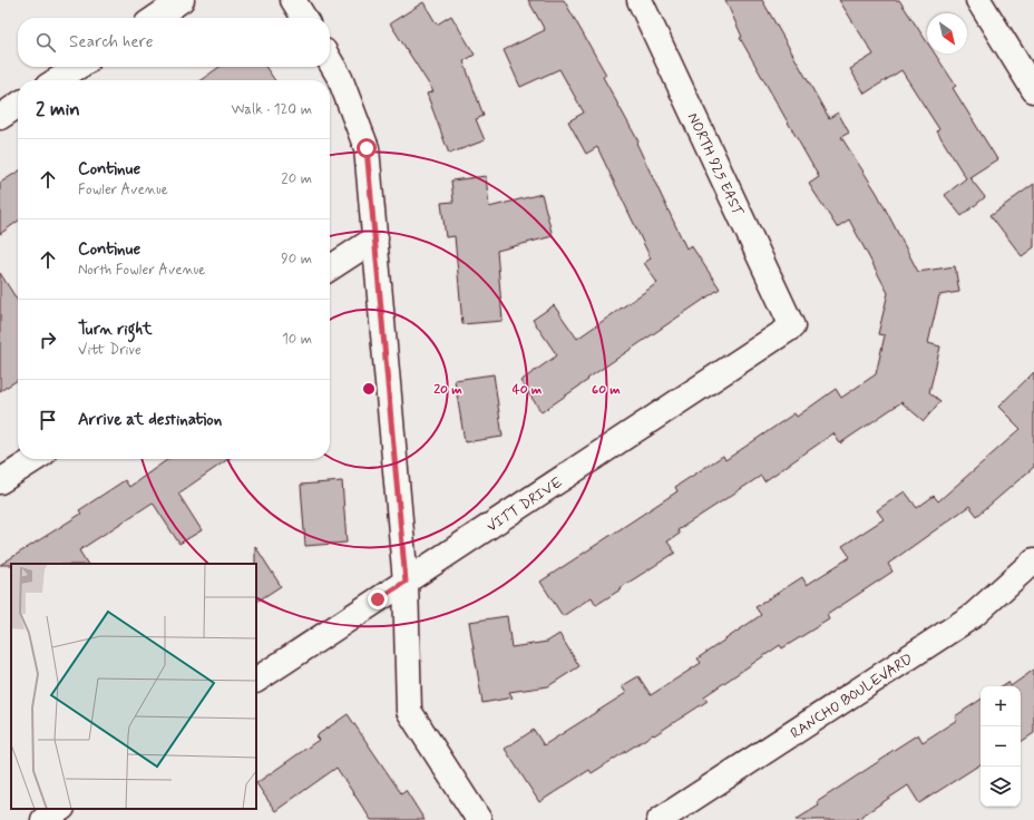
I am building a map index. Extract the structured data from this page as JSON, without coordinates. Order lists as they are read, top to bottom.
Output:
{
  "streets": {
    "street": ["NORTH 925 EAST", "VITT DRIVE", "RANCHO BOULEVARD"]
  },
  "crossings": [
    ["NORTH 925 EAST", "VITT DRIVE"]
  ],
  "north": "bottom right",
  "page": {
    "search": "Search here",
    "heading": ["2 min", "Walk · 120 m"],
    "list": [
      ["Continue", "Fowler Avenue", "20 m"],
      ["Continue", "North Fowler Avenue", "90 m"],
      ["Turn right", "Vitt Drive", "10 m"],
      "Arrive at destination"
    ],
    "map_buttons": ["+", "−"]
  },
  "rings": ["20 m", "40 m", "60 m"]
}
